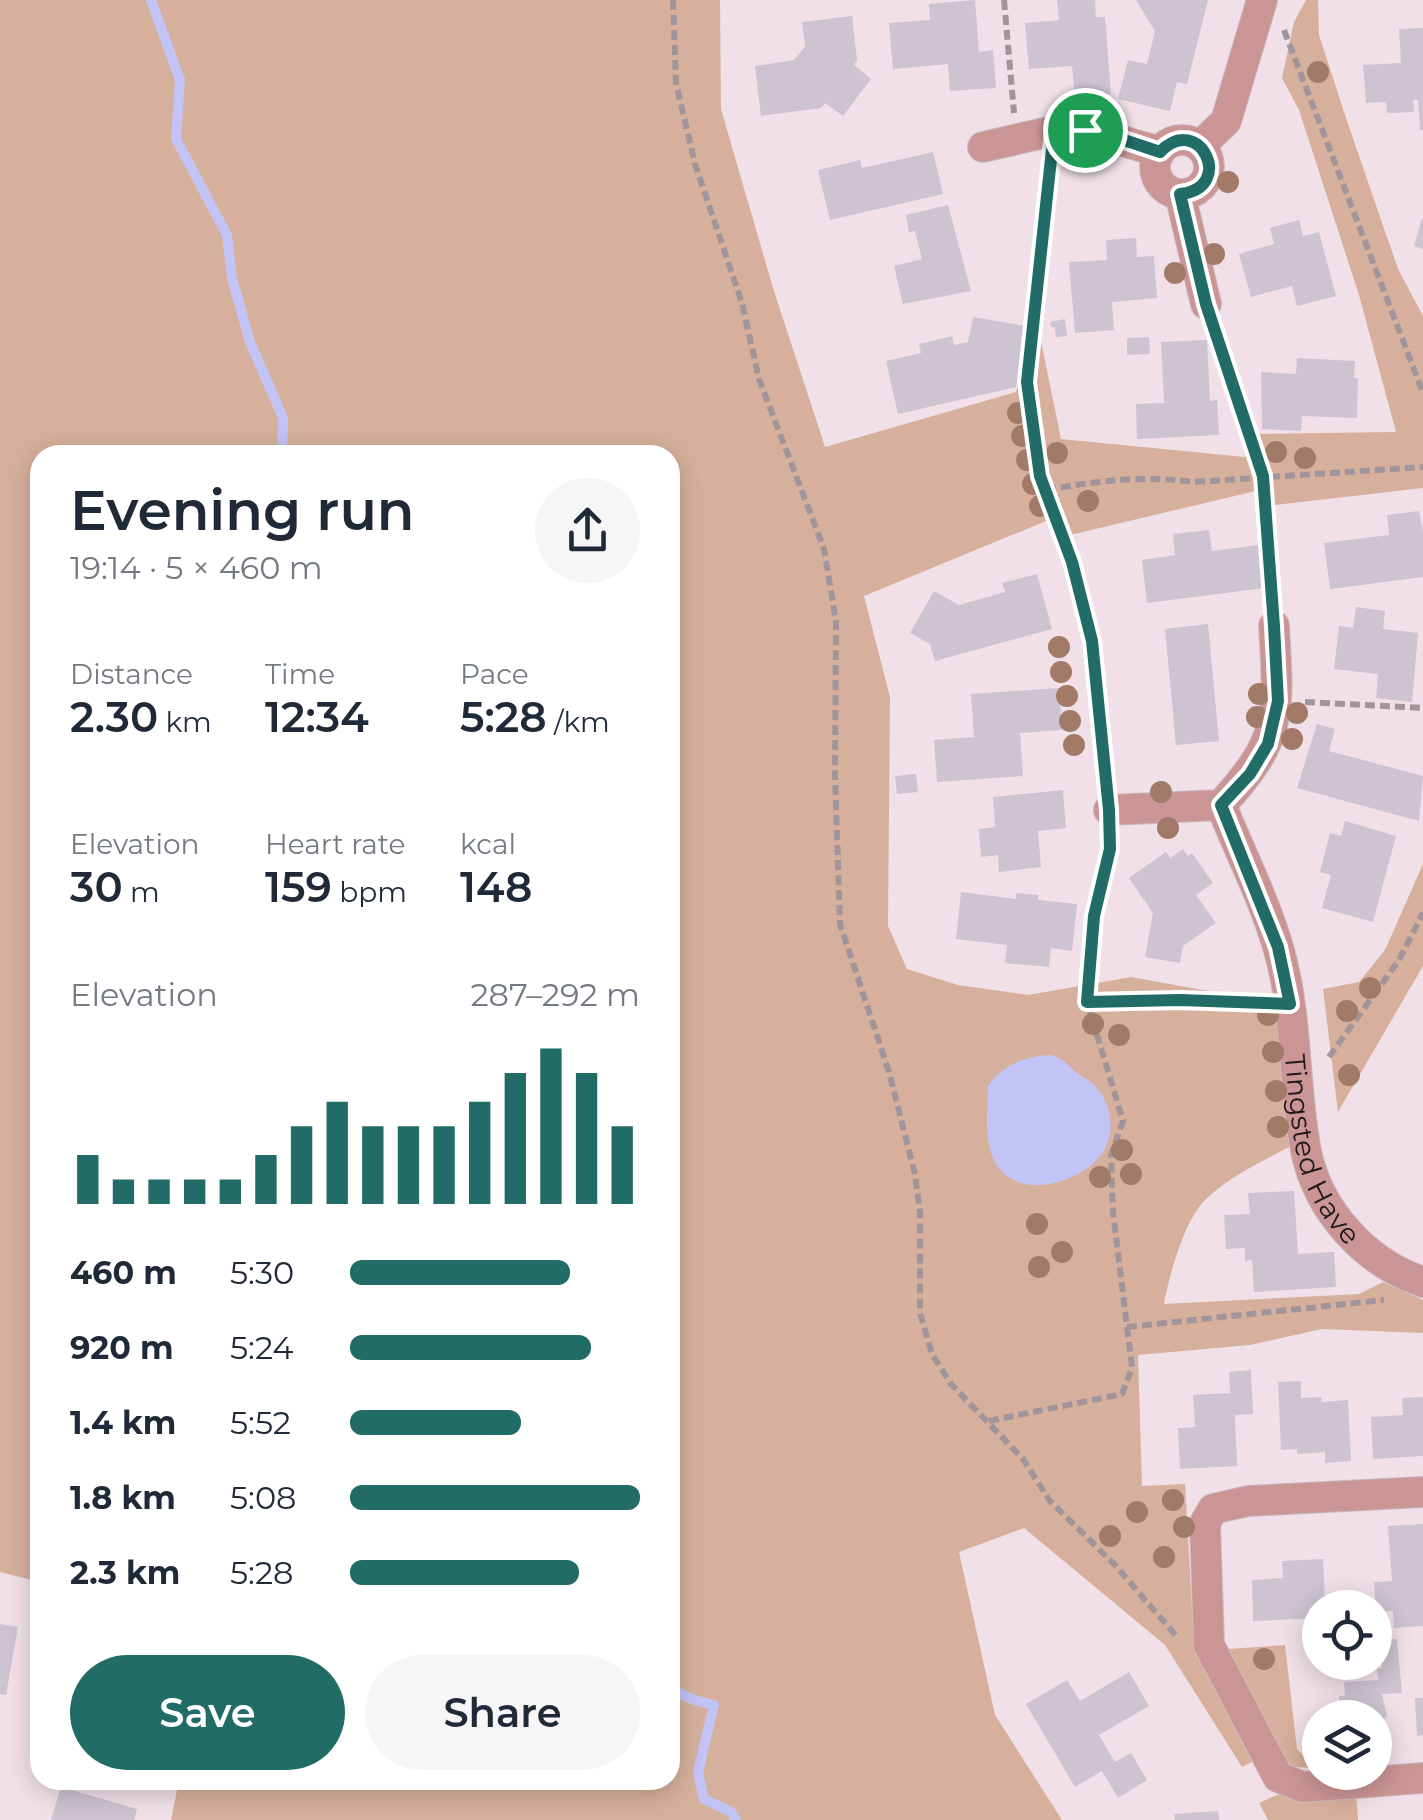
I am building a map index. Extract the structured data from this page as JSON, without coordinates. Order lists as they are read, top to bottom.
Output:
{
  "streets": {
    "street": ["Tingsted Have"]
  },
  "page": {
    "heading": ["Evening run", "19:14 · 5 × 460 m"],
    "stats": [
      ["Distance", "2.30 km"],
      ["Time", "12:34"],
      ["Pace", "5:28 /km"],
      ["Elevation", "30 m"],
      ["Heart rate", "159 bpm"],
      ["kcal", "148"]
    ],
    "chart": ["Elevation", "287–292 m"],
    "list": [
      {
        "name": "460 m",
        "note": "5:30"
      },
      {
        "name": "920 m",
        "note": "5:24"
      },
      {
        "name": "1.4 km",
        "note": "5:52"
      },
      {
        "name": "1.8 km",
        "note": "5:08"
      },
      {
        "name": "2.3 km",
        "note": "5:28"
      }
    ],
    "buttons": ["Save", "Share"]
  }
}
